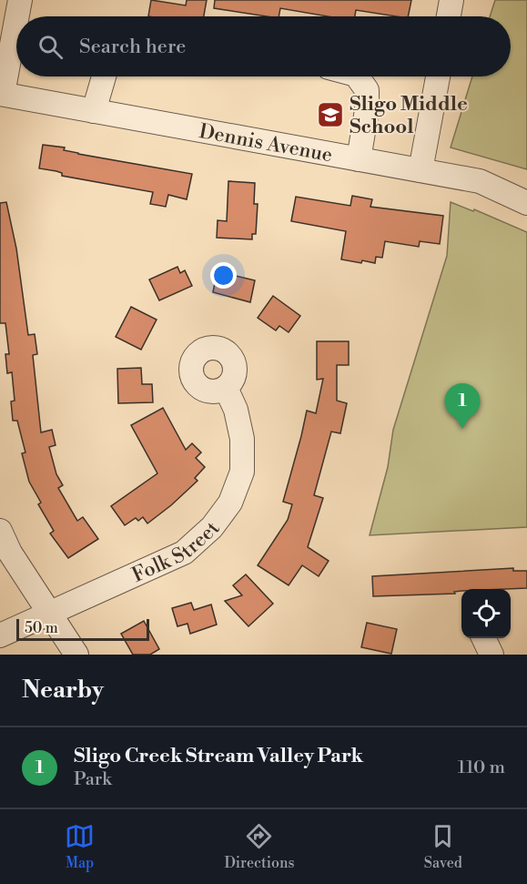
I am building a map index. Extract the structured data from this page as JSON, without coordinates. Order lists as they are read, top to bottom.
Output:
{
  "streets": {
    "street": ["Dennis Avenue", "Folk Street"]
  },
  "places": {
    "school or university": ["Sligo Middle School"]
  },
  "scale_bar": "50 m",
  "page": {
    "search": "Search here",
    "pins": "1",
    "scale": "50 m",
    "heading": "Nearby",
    "list": [
      {
        "mark": "1",
        "name": "Sligo Creek Stream Valley Park",
        "note": "Park",
        "value": "110 m"
      }
    ],
    "nav": ["Map", "Directions", "Saved"]
  }
}
